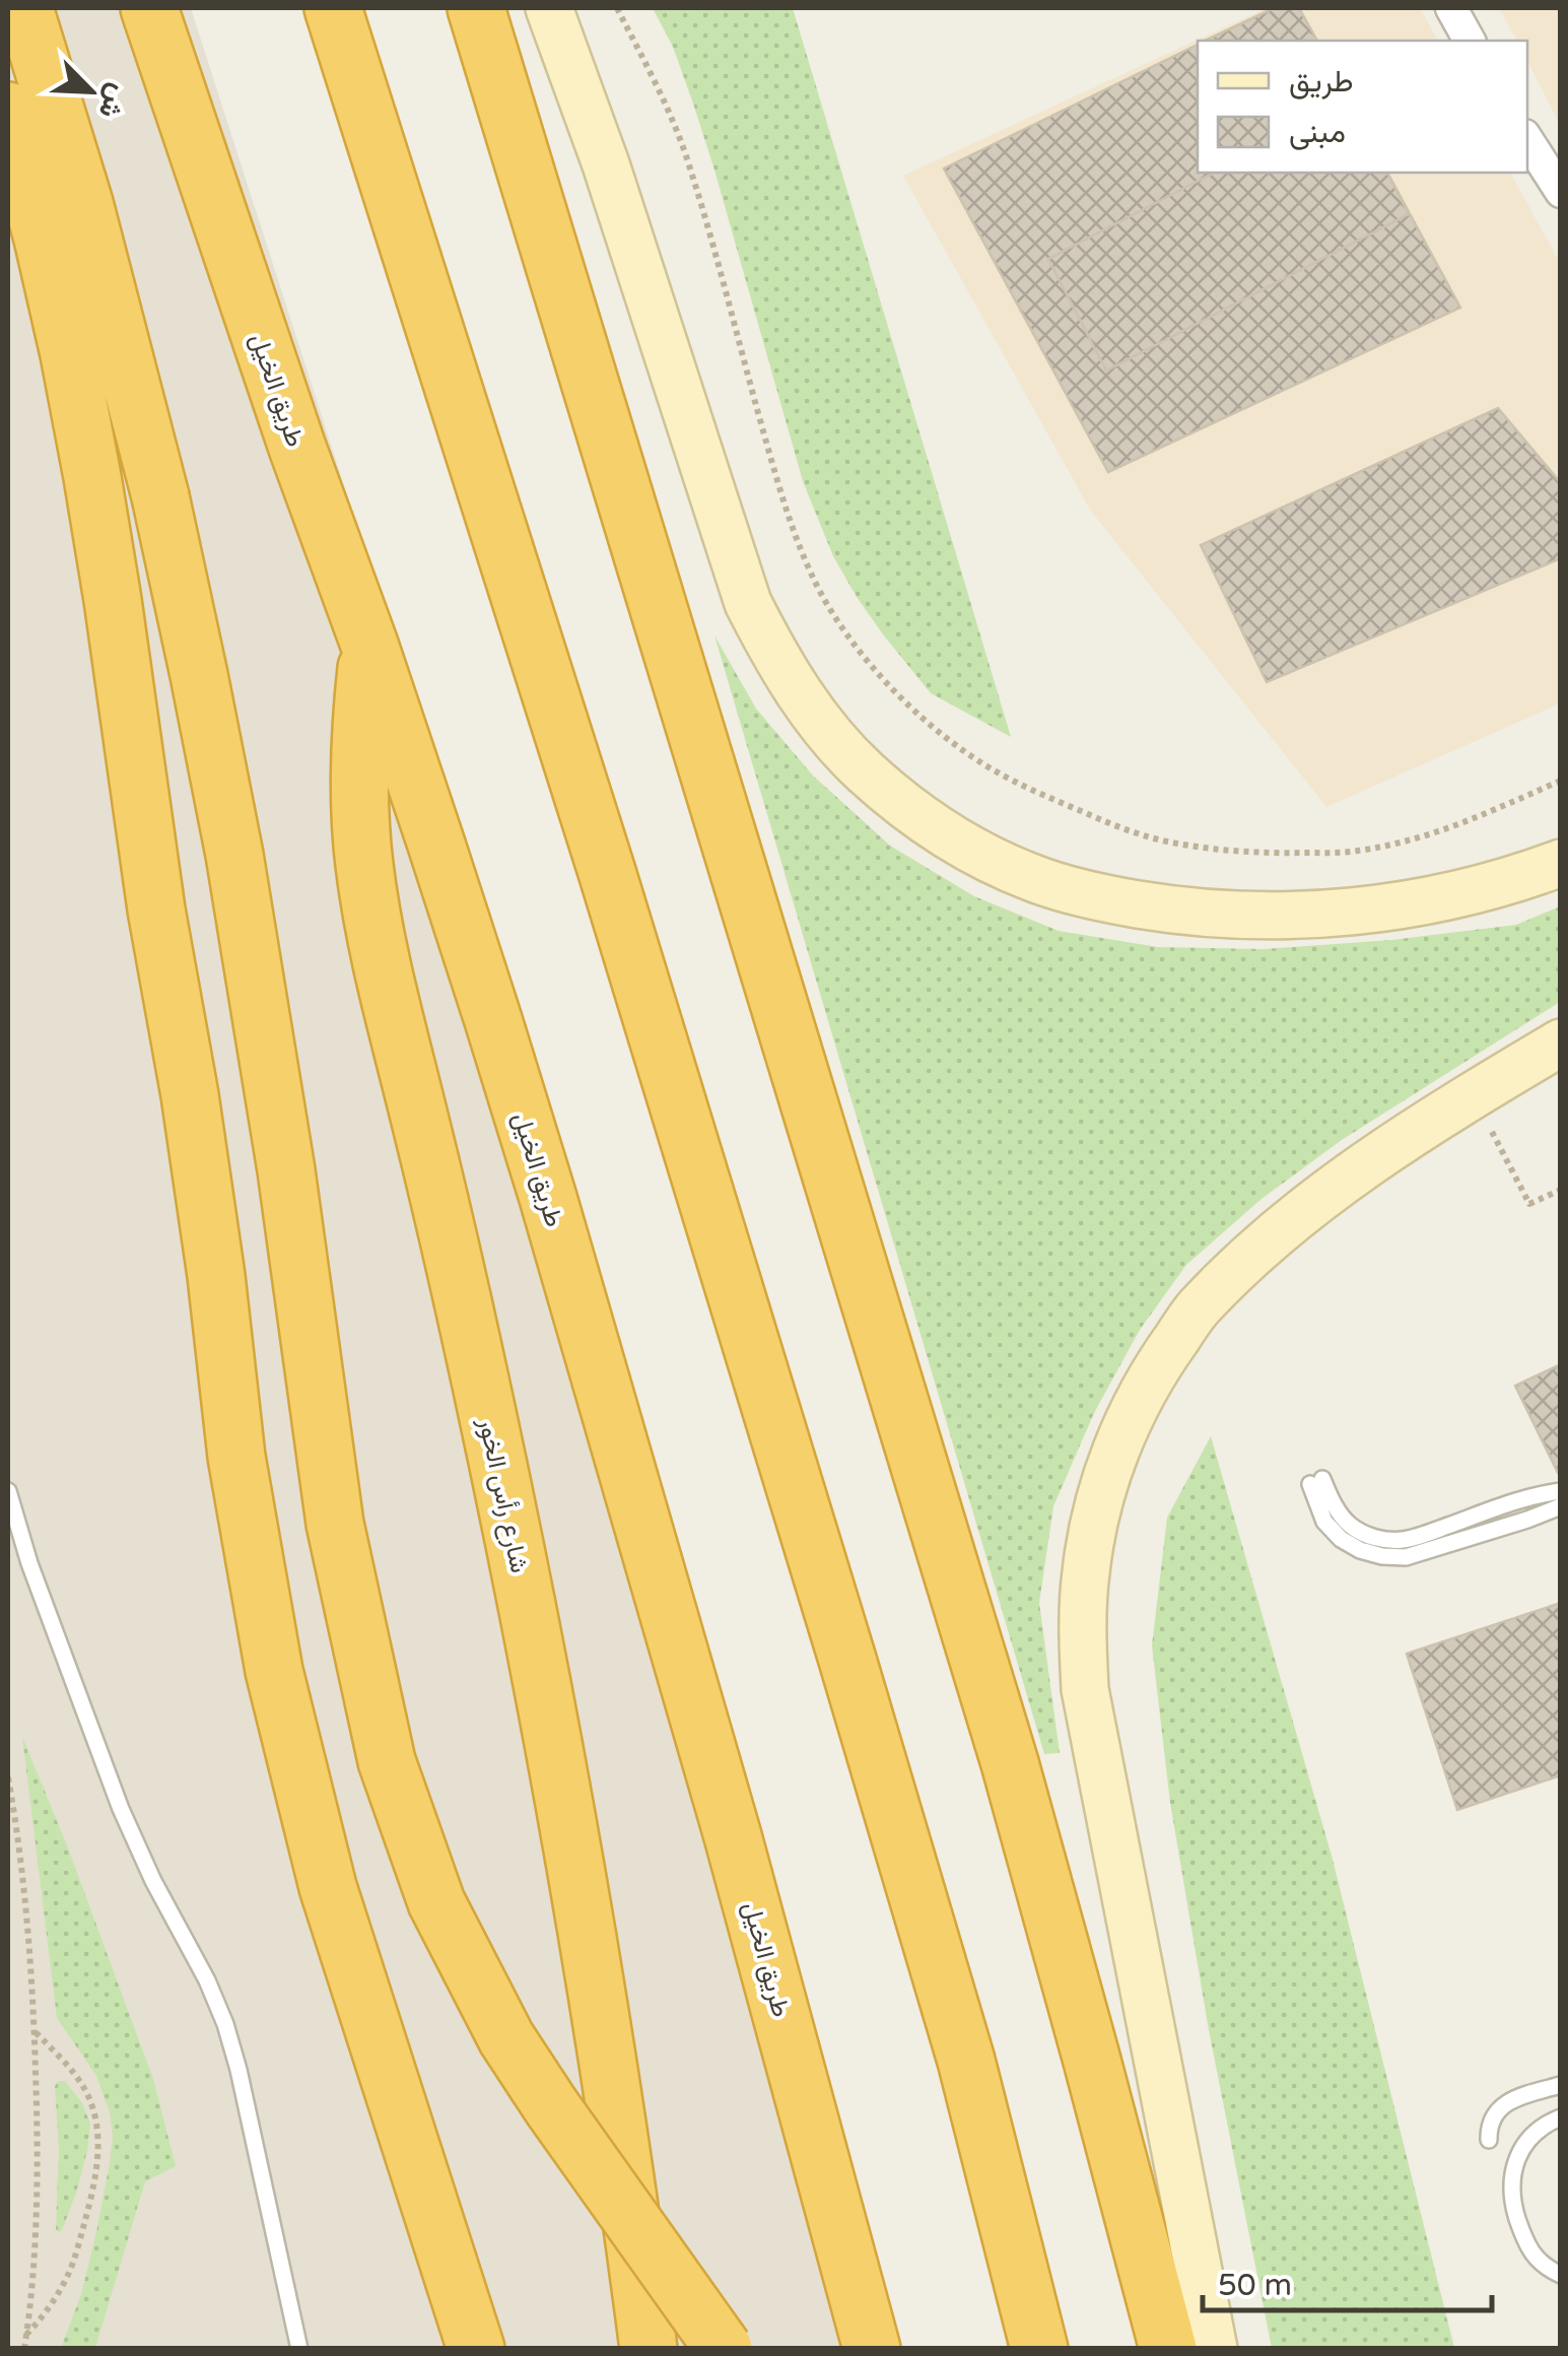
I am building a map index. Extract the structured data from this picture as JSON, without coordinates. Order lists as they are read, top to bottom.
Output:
{
  "streets": {
    "highway": ["طريق الخيل", "شارع رأس الخور"]
  },
  "crossings": [
    ["طريق الخيل", "شارع رأس الخور"]
  ],
  "legend": ["طريق", "مبنى"],
  "scale_bar": "50 m",
  "north": "bottom right"
}
